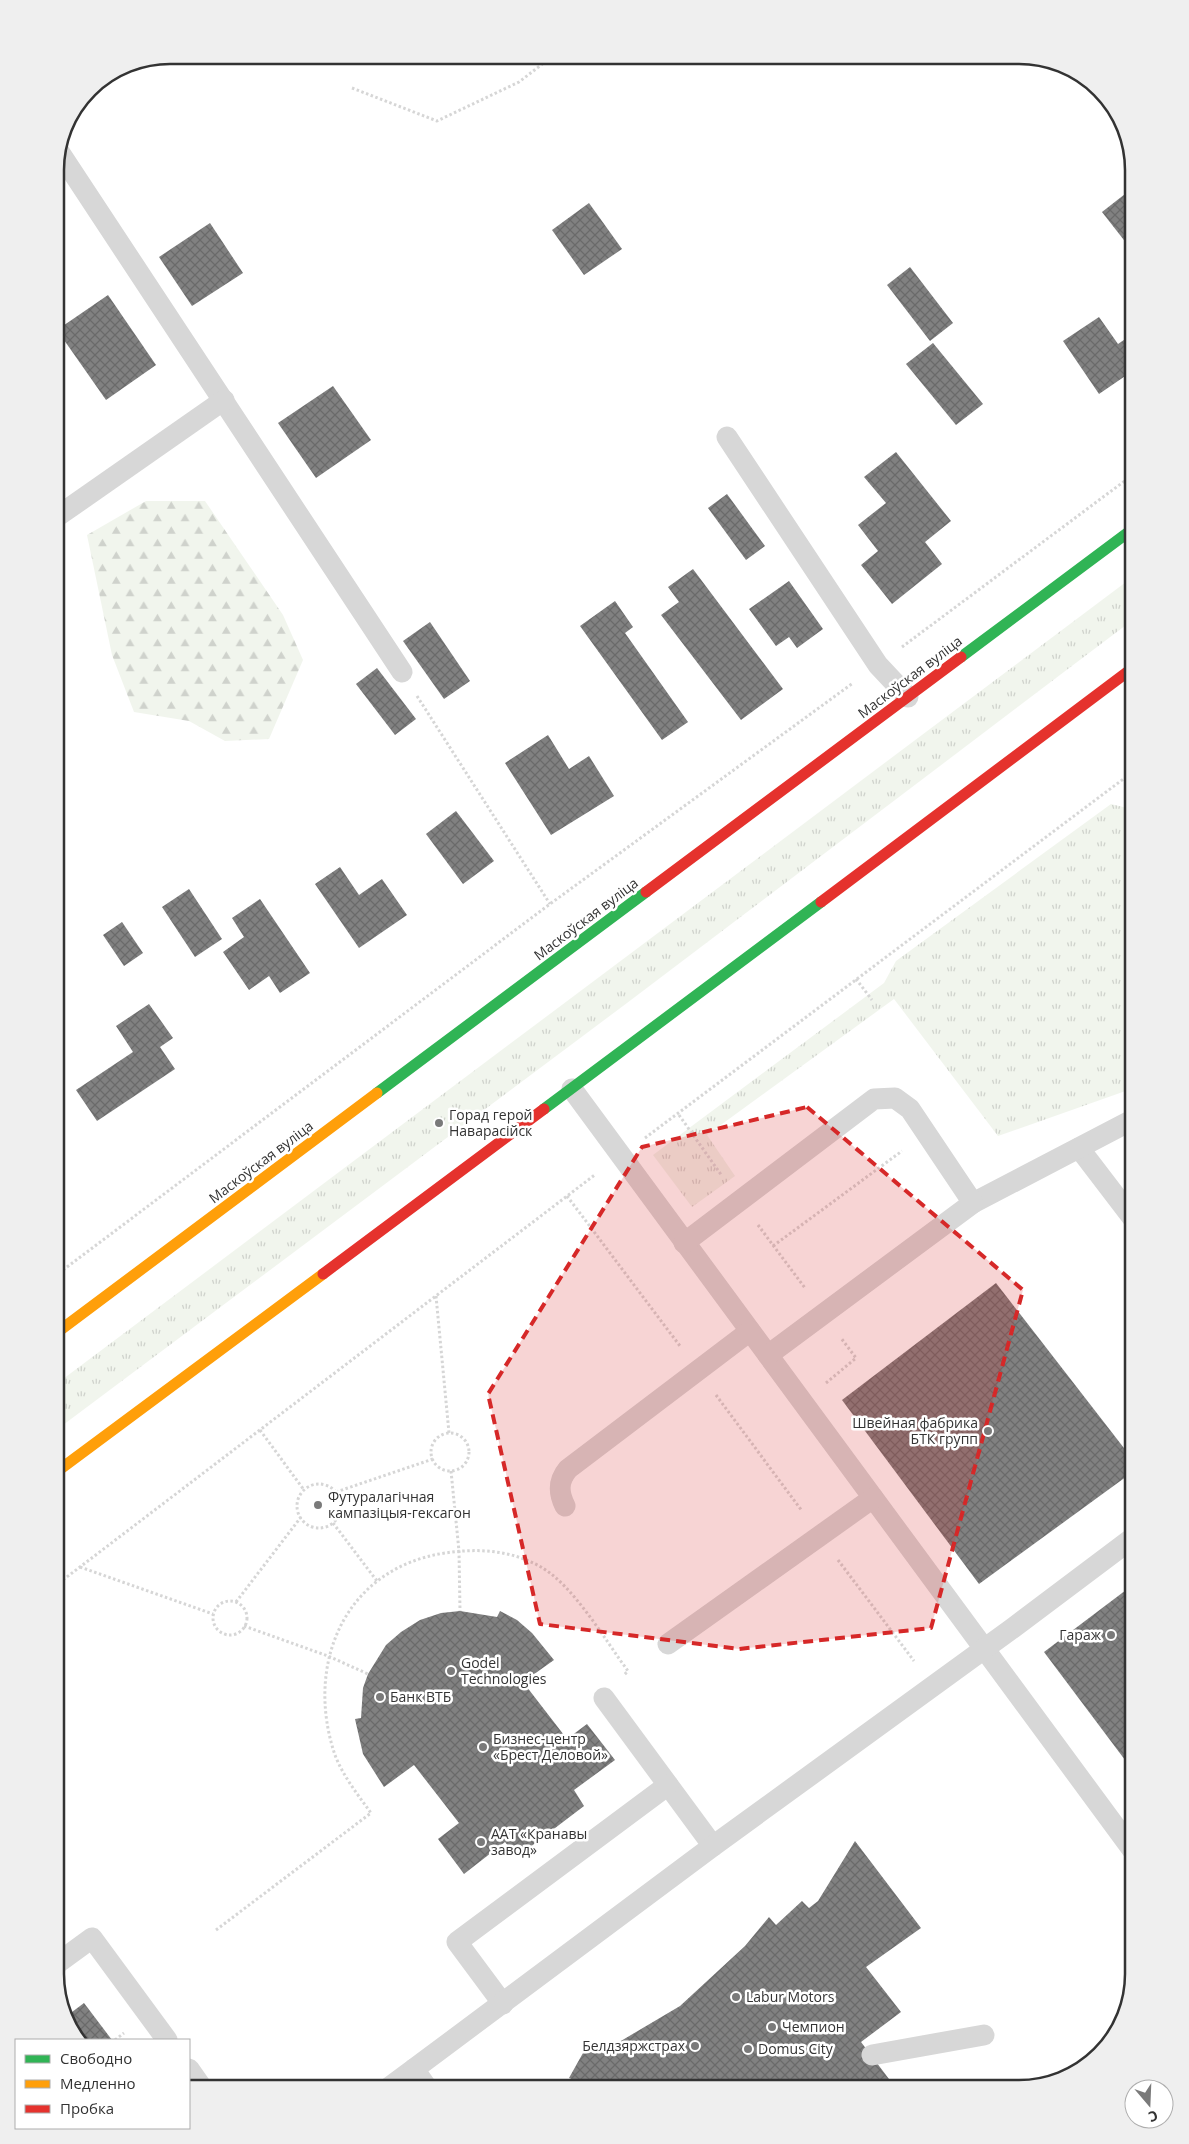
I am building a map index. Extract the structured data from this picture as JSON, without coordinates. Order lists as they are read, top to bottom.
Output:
{
  "streets": {
    "main road": ["Маскоўская вуліца"]
  },
  "places": [
    "Горад герой Наварасійск",
    "Швейная фабрика БТК групп",
    "Футуралагічная кампазіцыя-гексагон",
    "Гараж",
    "Godel Technologies",
    "Банк ВТБ",
    "Бизнес-центр «Брест Деловой»",
    "ААТ «Кранавы завод»",
    "Labur Motors",
    "Чемпион",
    "Белдзяржстрах",
    "Domus City"
  ],
  "legend": ["Свободно", "Медленно", "Пробка"],
  "north": "bottom"
}
